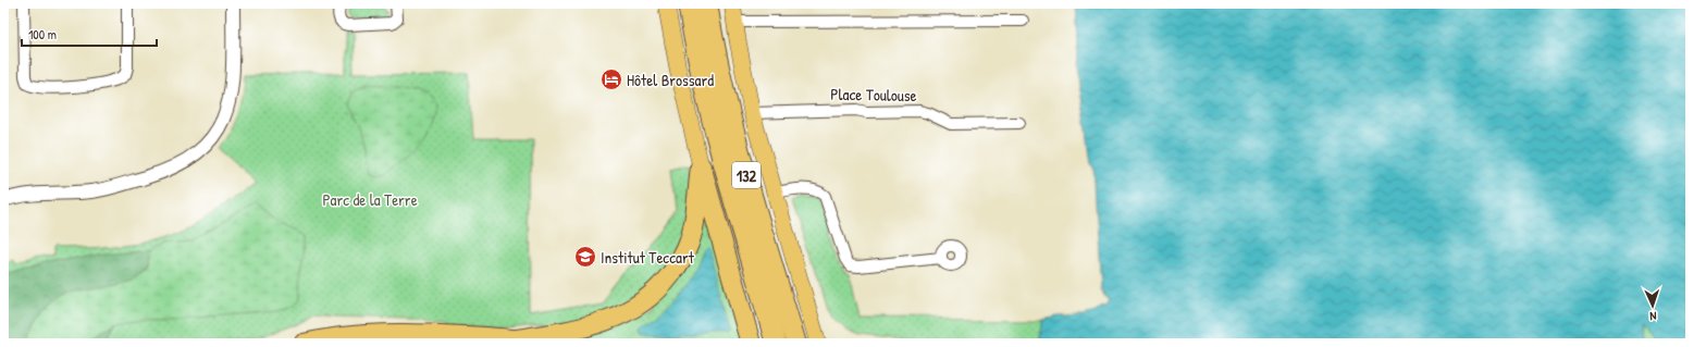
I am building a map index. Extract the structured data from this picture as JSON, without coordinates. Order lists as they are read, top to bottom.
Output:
{
  "streets": {
    "highway": ["132"],
    "street": ["Place Toulouse"]
  },
  "parks": ["Parc de la Terre"],
  "places": {
    "hotel": ["Hôtel Brossard"],
    "school or university": ["Institut Teccart"]
  },
  "scale_bar": "100 m",
  "north": "bottom"
}
